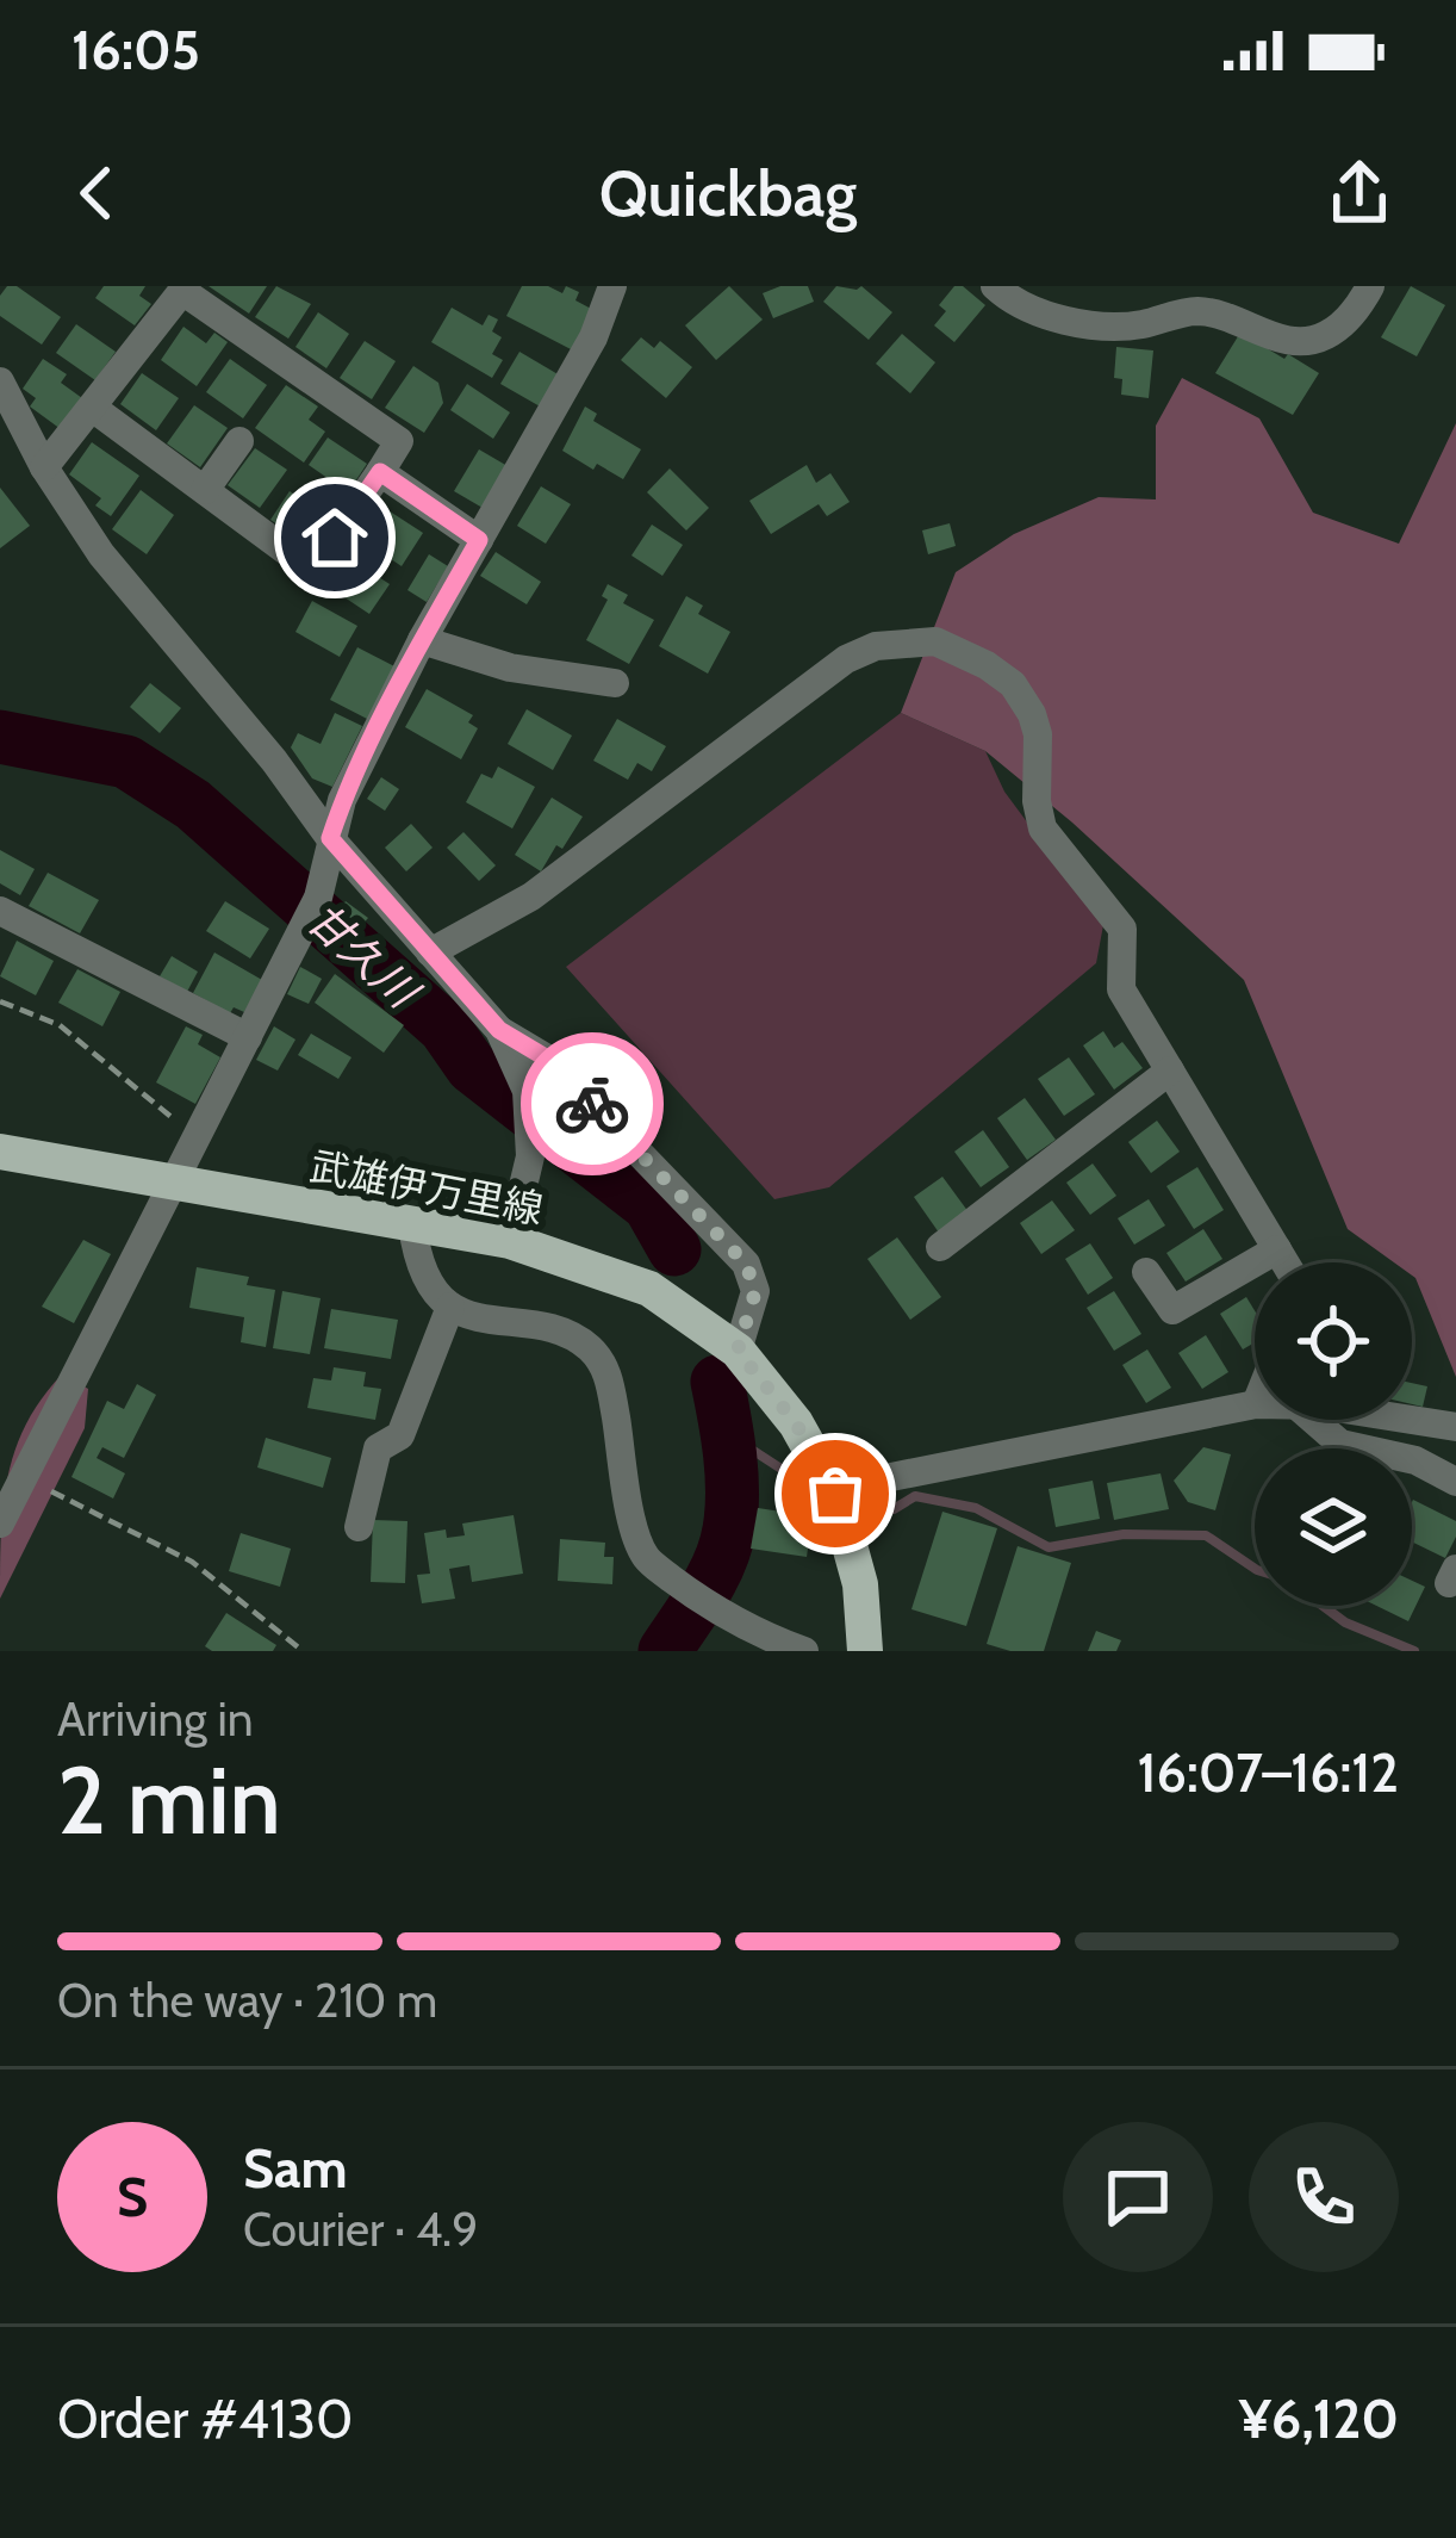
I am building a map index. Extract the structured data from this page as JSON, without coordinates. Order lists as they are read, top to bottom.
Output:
{
  "streets": {
    "main road": ["武雄伊万里線"]
  },
  "water": ["甘久川"],
  "page": {
    "status": "16:05",
    "header": "Quickbag",
    "heading": ["2 min", "Arriving in", "16:07–16:12"],
    "panel": [
      "Sam",
      "Courier · 4.9",
      "Order #4130",
      "¥6,120"
    ],
    "bar": "On the way · 210 m",
    "round": "S"
  }
}
